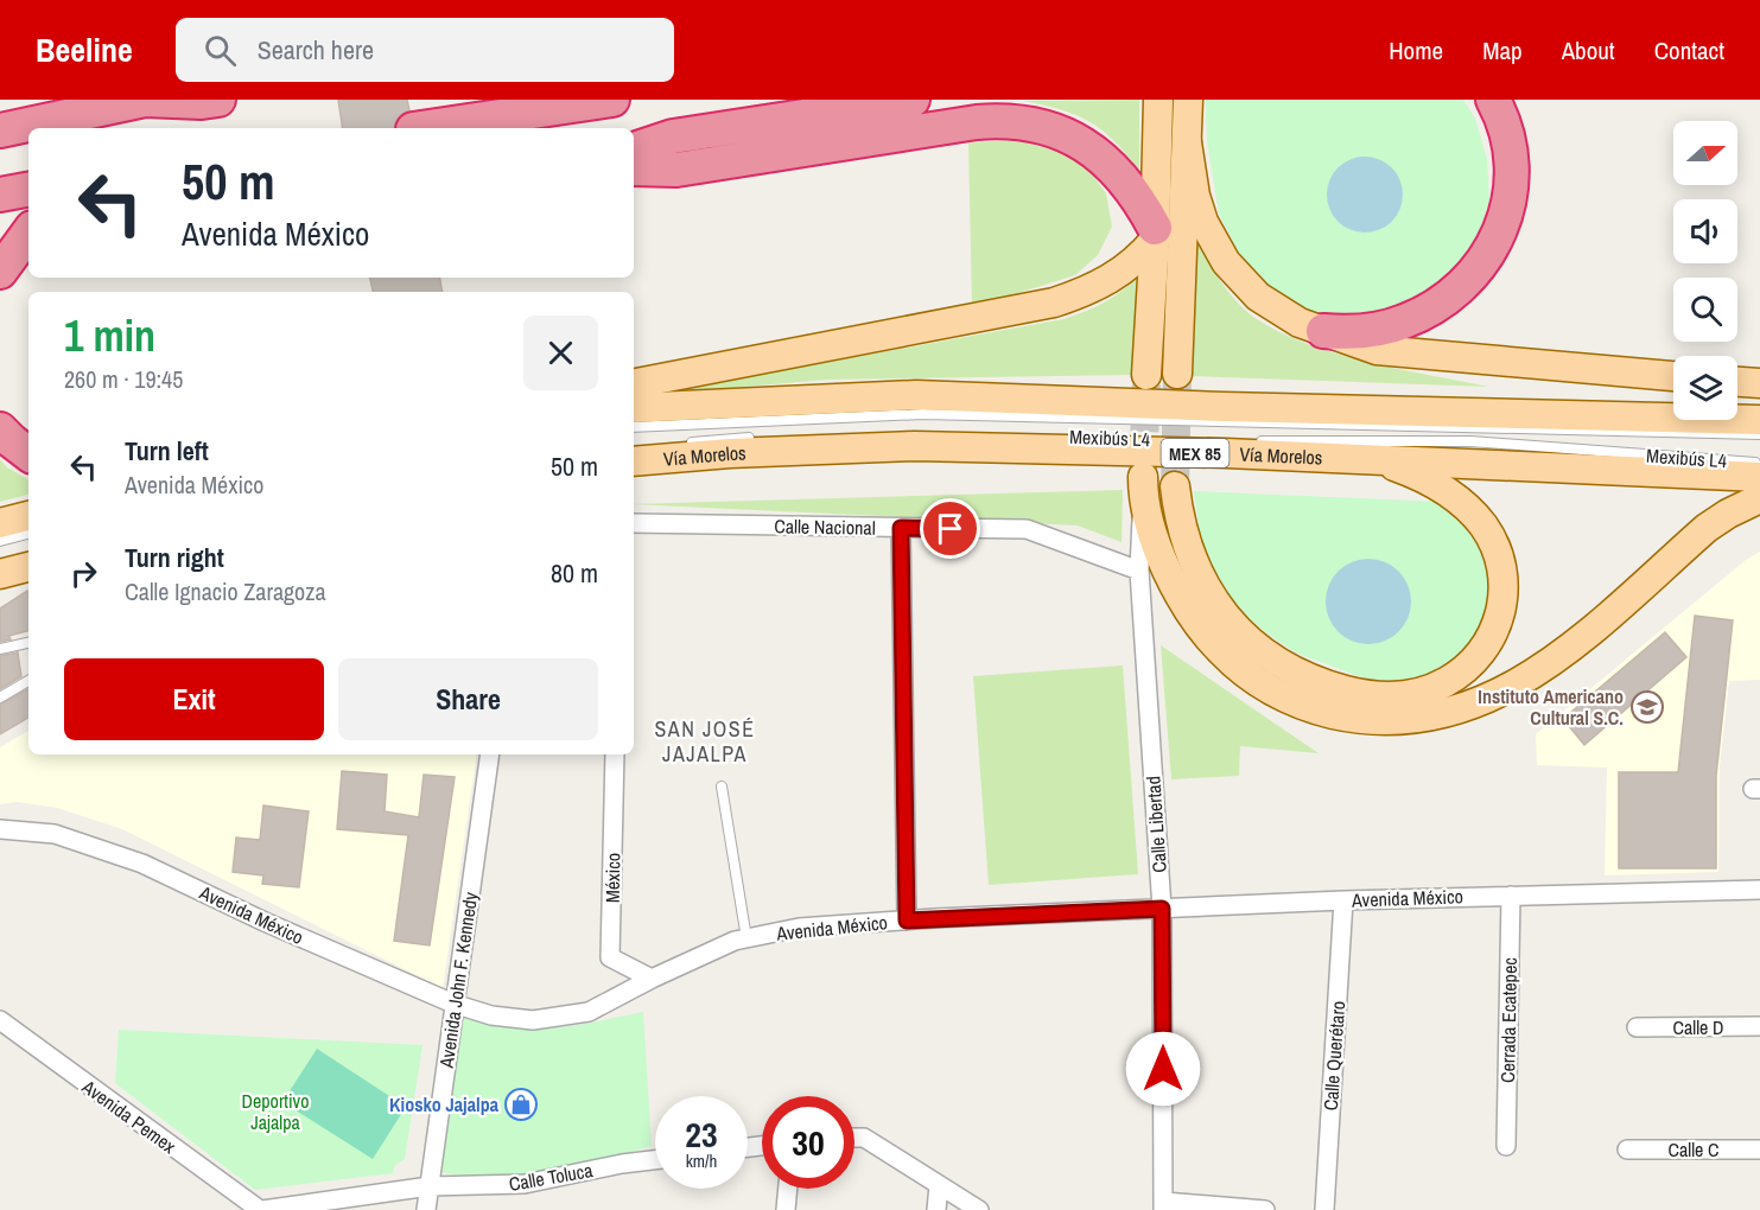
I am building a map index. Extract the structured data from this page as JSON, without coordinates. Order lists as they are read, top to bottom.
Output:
{
  "streets": {
    "main road": ["MEX 85", "Vía Morelos"],
    "street": [
      "Calle Nacional",
      "Calle Libertad",
      "México",
      "Avenida México",
      "Avenida John F. Kennedy",
      "Cerrada Ecatepec",
      "Calle D",
      "Calle Querétaro",
      "Avenida Pemex",
      "Calle C",
      "Calle Toluca"
    ],
    "lane": ["Mexibús L4"]
  },
  "crossings": [
    ["Calle Nacional", "Calle Libertad"],
    ["Calle Libertad", "Avenida México"],
    ["México", "Avenida México"],
    ["Avenida México", "Avenida John F. Kennedy"],
    ["Avenida México", "Cerrada Ecatepec"],
    ["Avenida México", "Calle Querétaro"],
    ["Avenida John F. Kennedy", "Calle Toluca"],
    ["Avenida Pemex", "Calle Toluca"]
  ],
  "districts": ["SAN JOSÉ JAJALPA"],
  "parks": ["Deportivo Jajalpa"],
  "places": {
    "school or university": ["Instituto Americano Cultural S.C."],
    "shop": ["Kiosko Jajalpa"]
  },
  "north": "right",
  "page": {
    "header": "Beeline",
    "search": "Search here",
    "nav": [
      "Home",
      "Map",
      "About",
      "Contact"
    ],
    "turn": ["50 m", "Avenida México"],
    "heading": ["1 min", "260 m · 19:45"],
    "list": [
      {
        "name": "Turn left",
        "note": "Avenida México",
        "value": "50 m"
      },
      {
        "name": "Turn right",
        "note": "Calle Ignacio Zaragoza",
        "value": "80 m"
      }
    ],
    "buttons": ["Exit", "Share"],
    "speed": "23 km/h",
    "limit": "30"
  }
}
